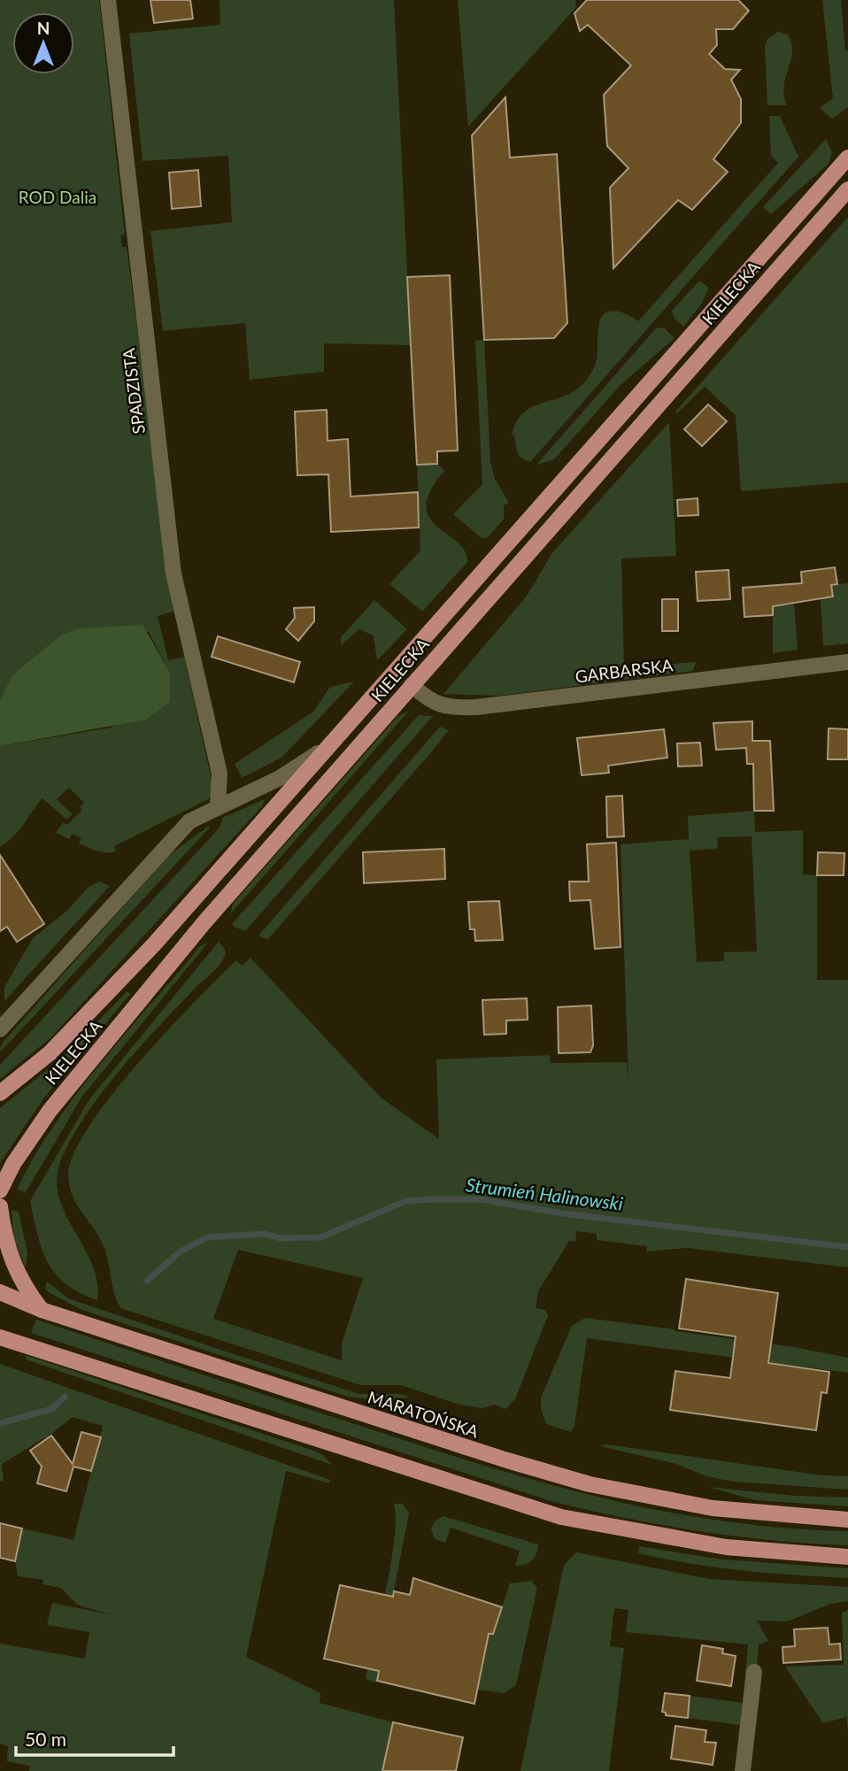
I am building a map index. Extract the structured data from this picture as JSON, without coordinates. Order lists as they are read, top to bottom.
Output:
{
  "streets": {
    "main road": ["KIELECKA", "MARATOŃSKA"],
    "street": ["SPADZISTA", "GARBARSKA"]
  },
  "crossings": [
    ["KIELECKA", "GARBARSKA"]
  ],
  "water": ["Strumień Halinowski"],
  "parks": ["ROD Dalia"],
  "scale_bar": "50 m",
  "north": "top"
}
